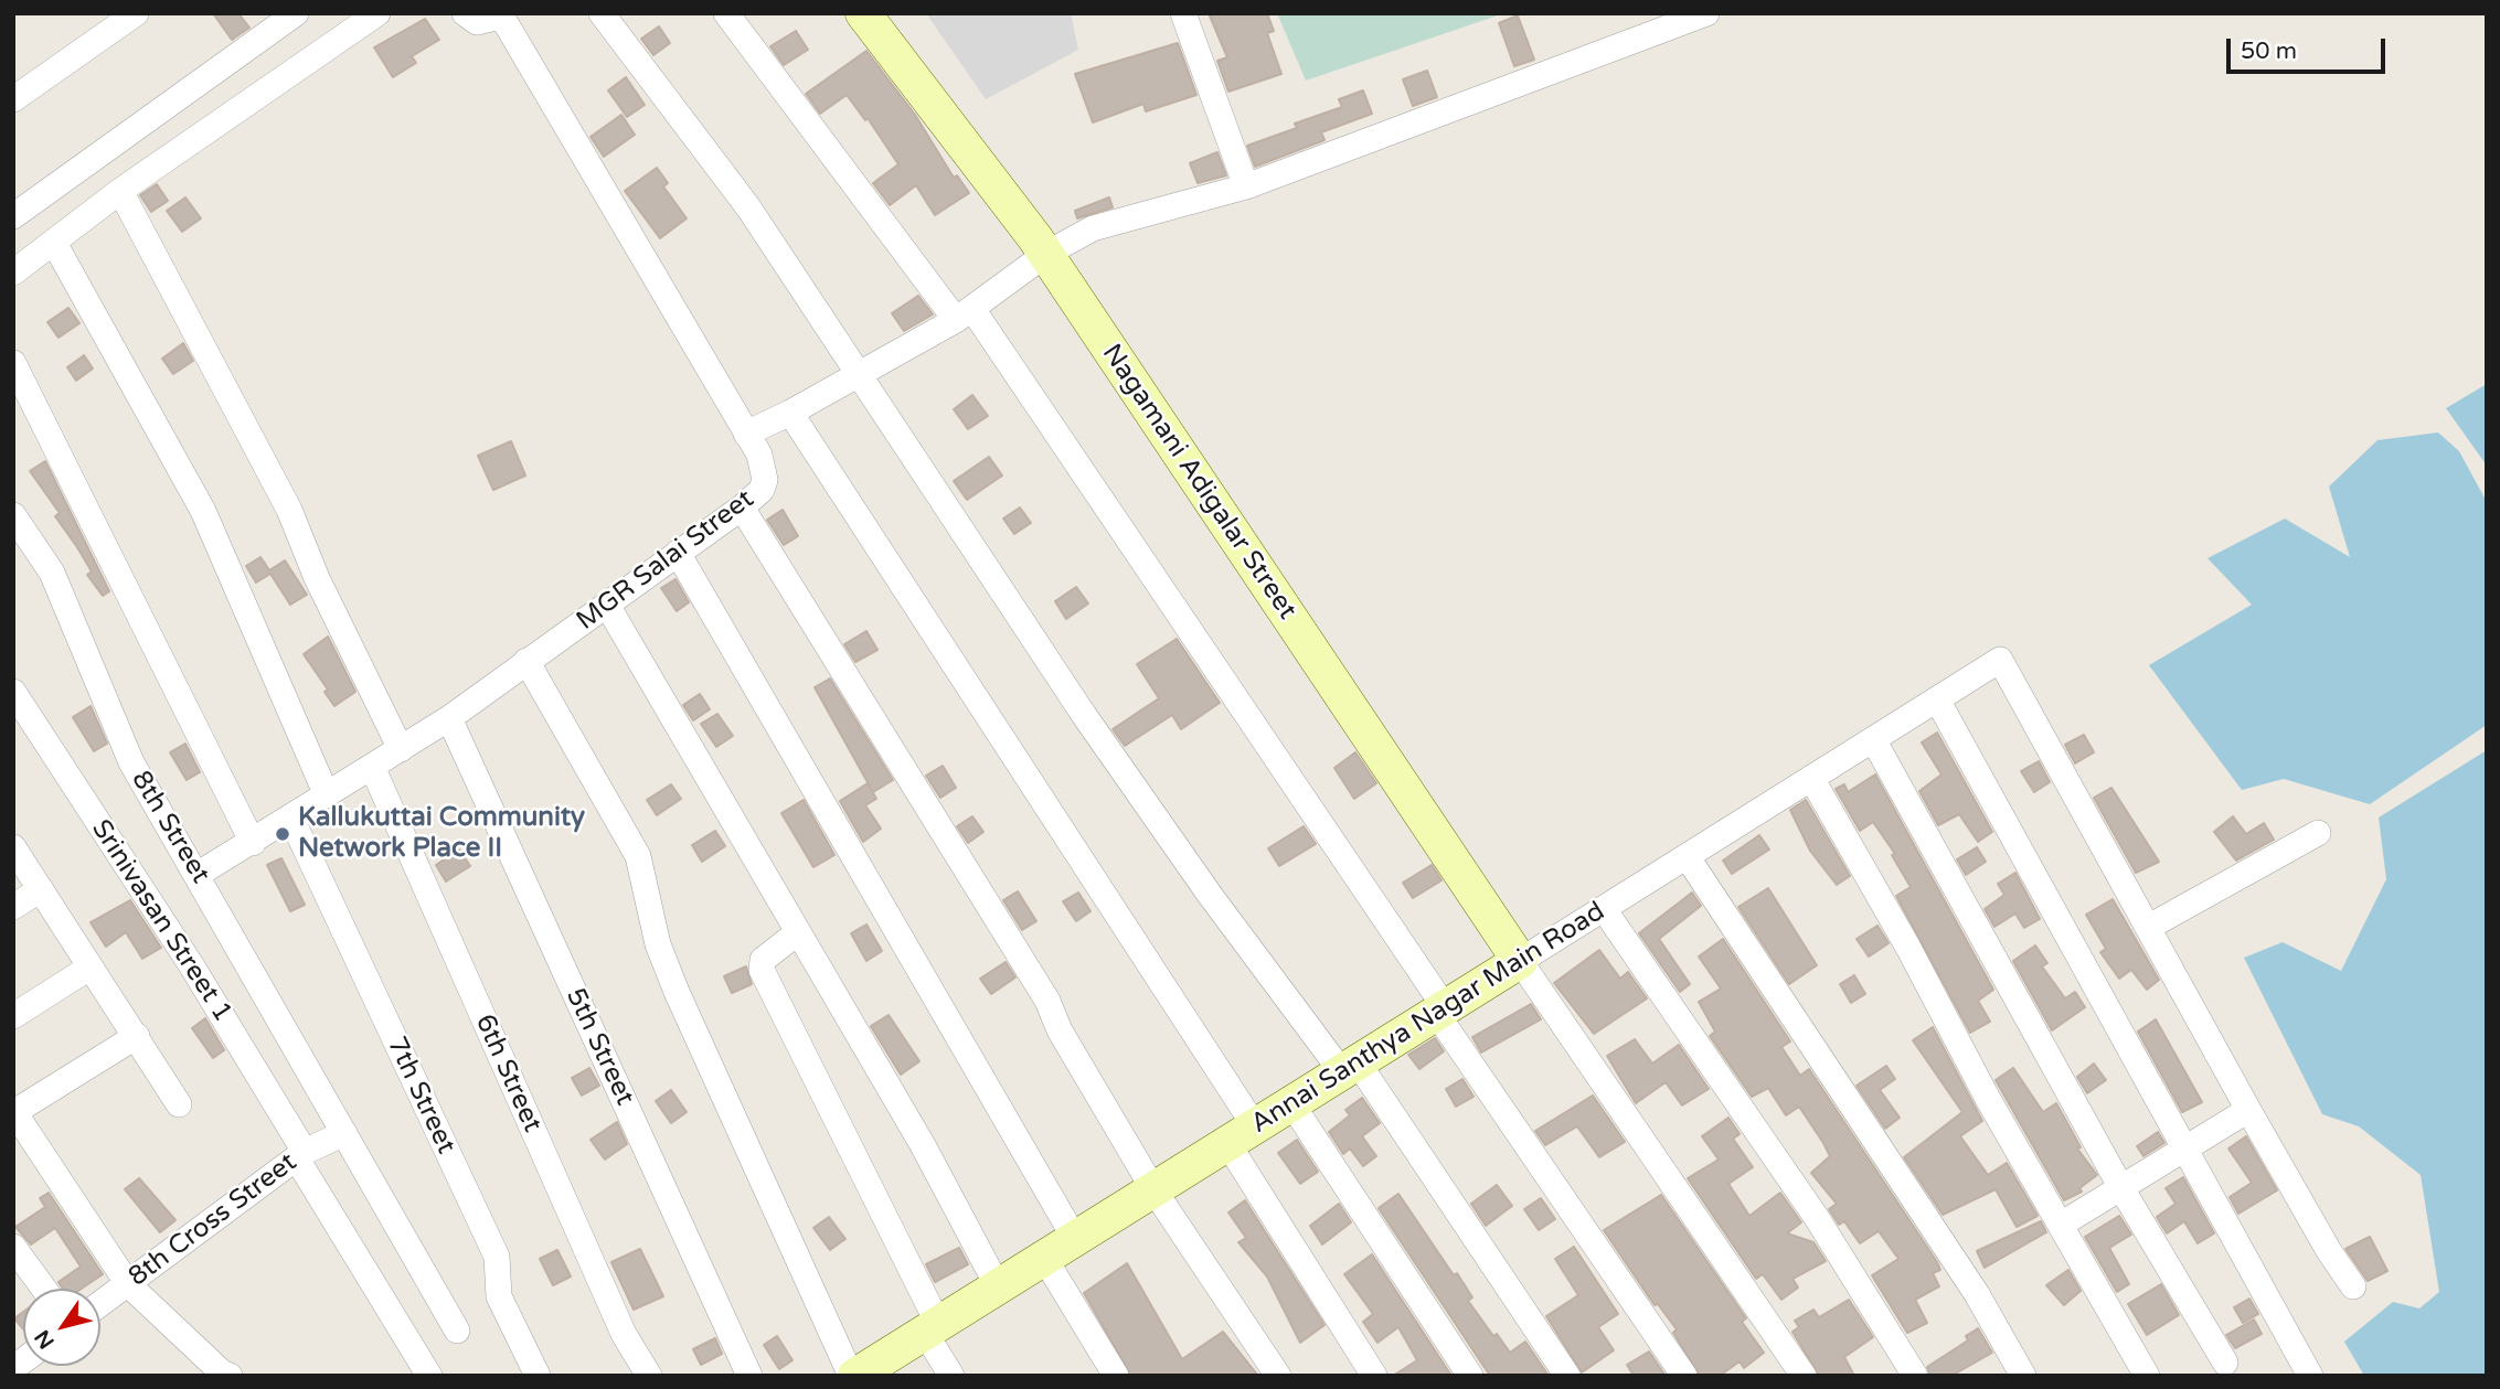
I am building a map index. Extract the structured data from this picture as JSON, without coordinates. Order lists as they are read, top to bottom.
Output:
{
  "streets": {
    "street": [
      "Nagamani Adigalar Street",
      "MGR Salai Street",
      "8th Street",
      "Srinivasan Street 1",
      "Annai Santhya Nagar Main Road",
      "5th Street",
      "6th Street",
      "7th Street",
      "8th Cross Street"
    ]
  },
  "crossings": [
    ["Nagamani Adigalar Street", "Annai Santhya Nagar Main Road"],
    ["MGR Salai Street", "8th Street"],
    ["MGR Salai Street", "5th Street"],
    ["MGR Salai Street", "6th Street"],
    ["MGR Salai Street", "7th Street"],
    ["8th Street", "8th Cross Street"],
    ["Srinivasan Street 1", "8th Cross Street"]
  ],
  "places": ["Kallukuttai Community Network Place II"],
  "scale_bar": "50 m",
  "north": "bottom left"
}
